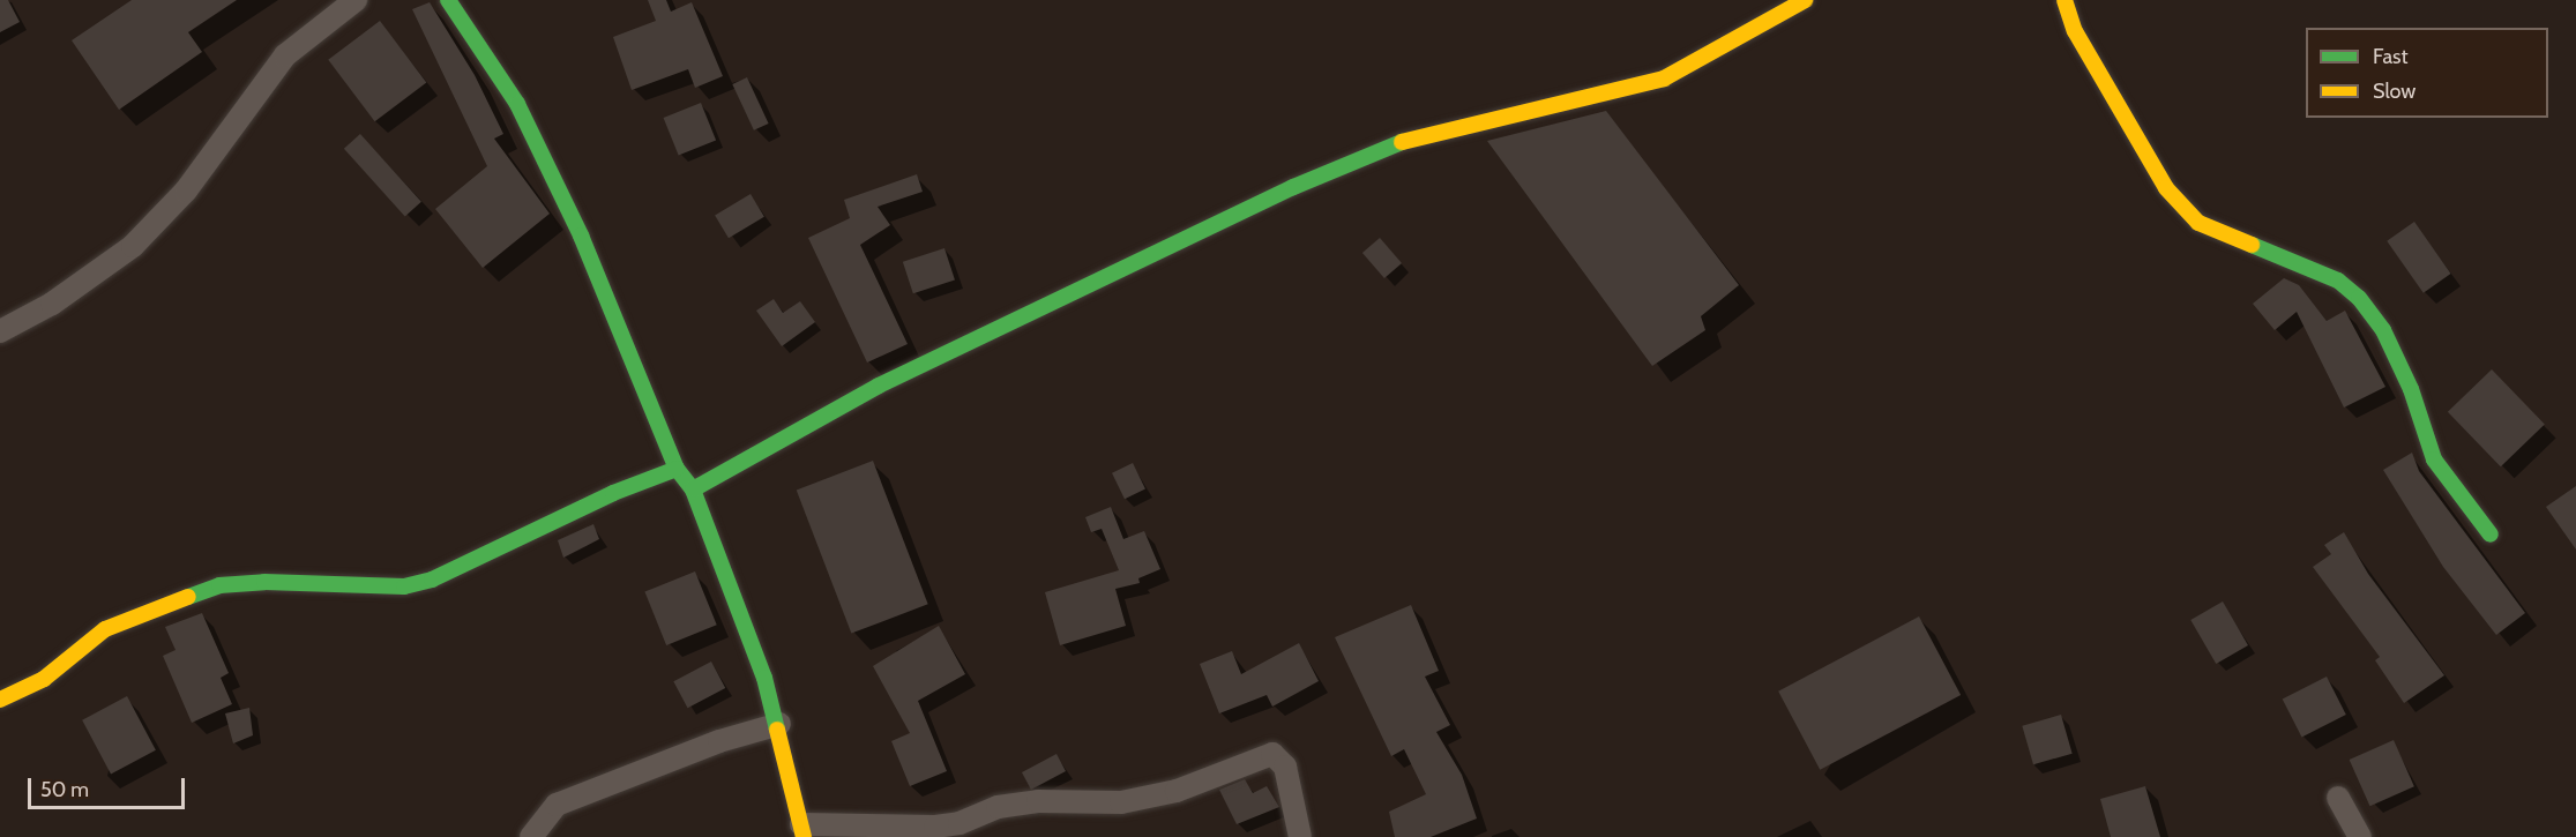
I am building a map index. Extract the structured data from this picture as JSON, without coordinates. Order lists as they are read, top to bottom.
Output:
{
  "legend": ["Fast", "Slow"],
  "scale_bar": "50 m"
}
